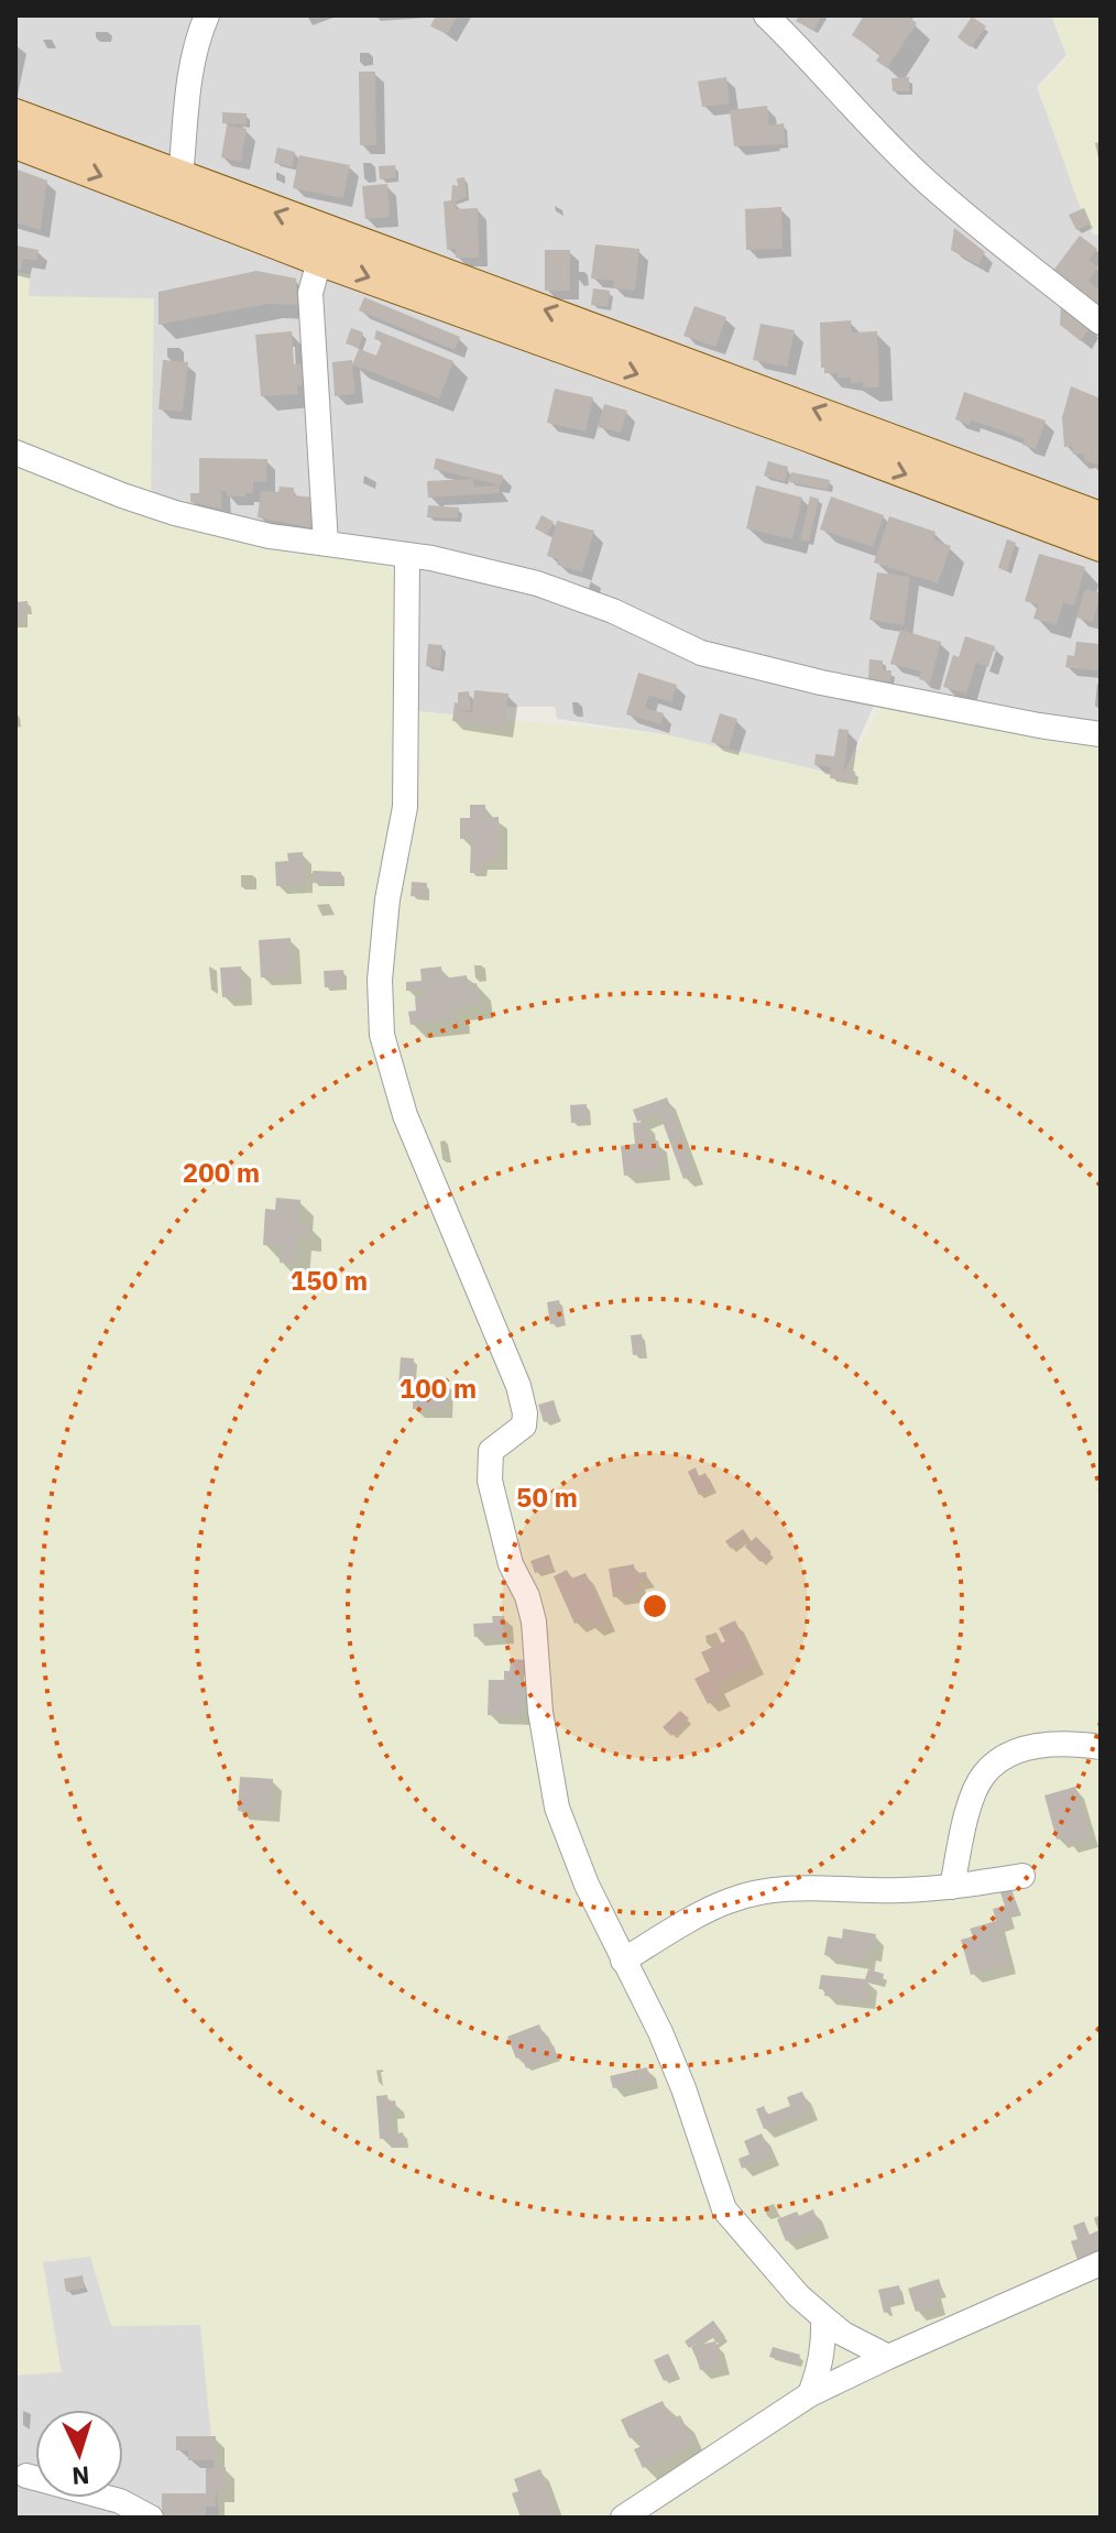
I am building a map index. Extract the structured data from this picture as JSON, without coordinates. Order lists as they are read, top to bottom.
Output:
{
  "north": "bottom",
  "rings": [
    "200 m",
    "150 m",
    "100 m",
    "50 m"
  ]
}
